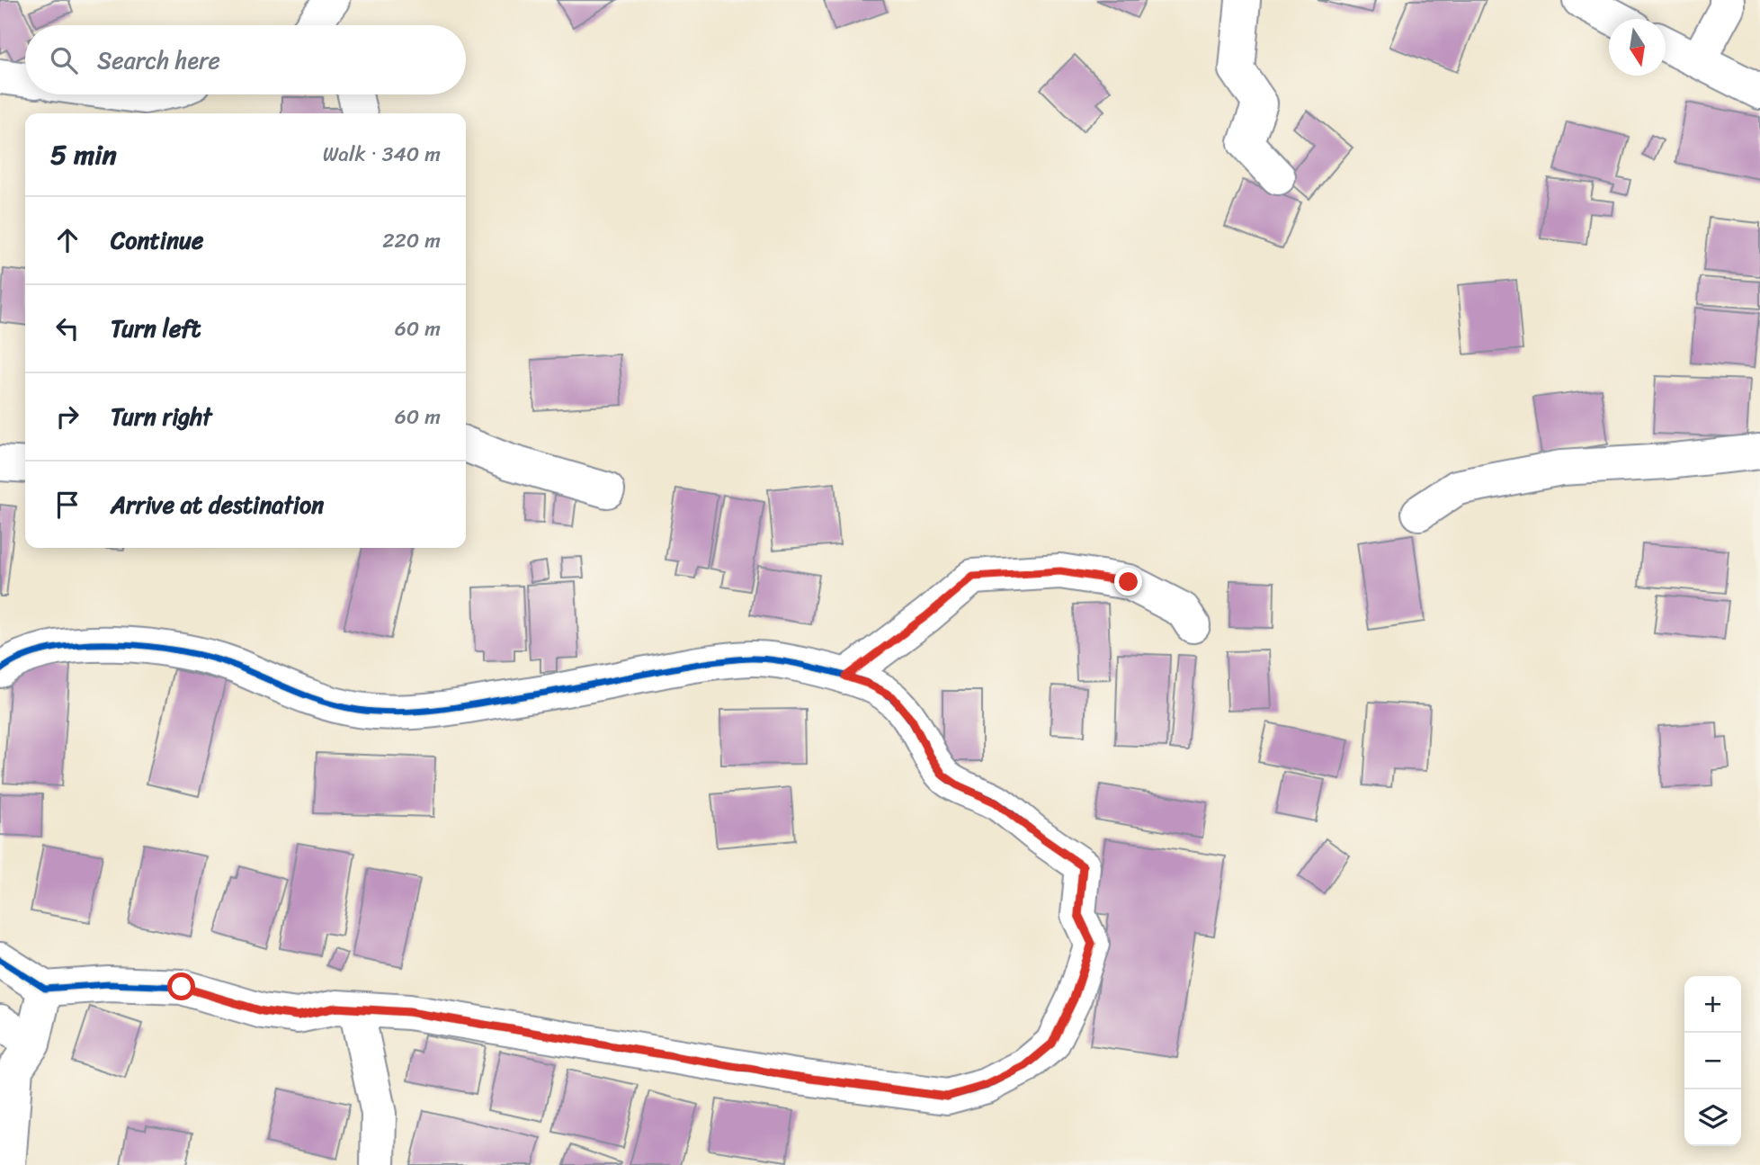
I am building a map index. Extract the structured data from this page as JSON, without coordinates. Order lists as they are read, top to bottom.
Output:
{
  "north": "bottom",
  "page": {
    "search": "Search here",
    "heading": ["5 min", "Walk · 340 m"],
    "list": [
      ["Continue", "220 m"],
      ["Turn left", "60 m"],
      ["Turn right", "60 m"],
      "Arrive at destination"
    ],
    "map_buttons": ["+", "−"]
  }
}
